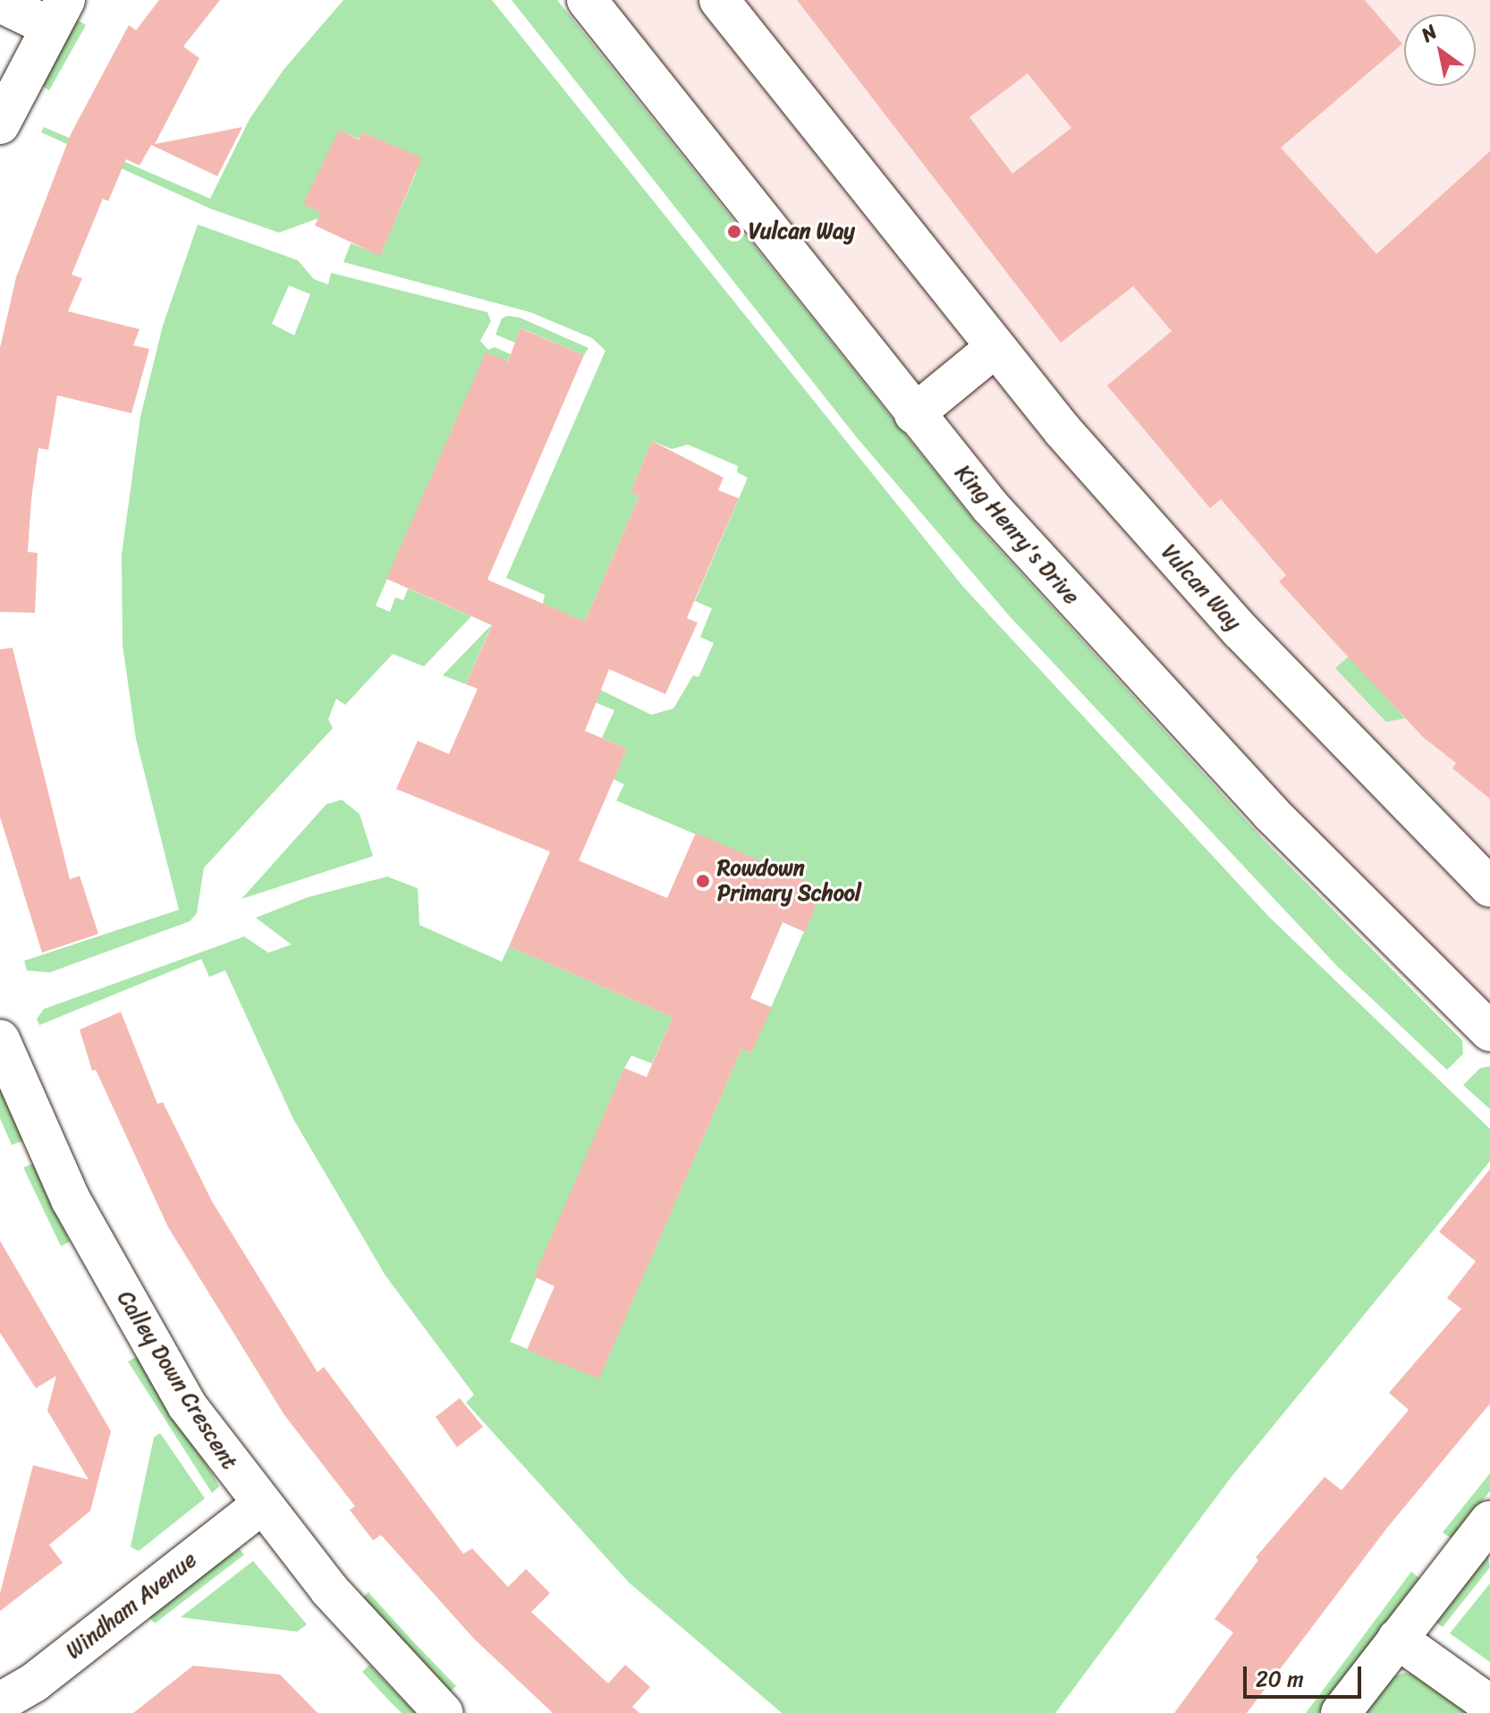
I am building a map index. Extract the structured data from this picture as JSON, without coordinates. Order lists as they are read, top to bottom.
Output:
{
  "streets": {
    "street": [
      "King Henry's Drive",
      "Vulcan Way",
      "Calley Down Crescent",
      "Windham Avenue"
    ]
  },
  "crossings": [
    ["Calley Down Crescent", "Windham Avenue"]
  ],
  "places": ["Vulcan Way", "Rowdown Primary School"],
  "scale_bar": "20 m",
  "north": "top left"
}
